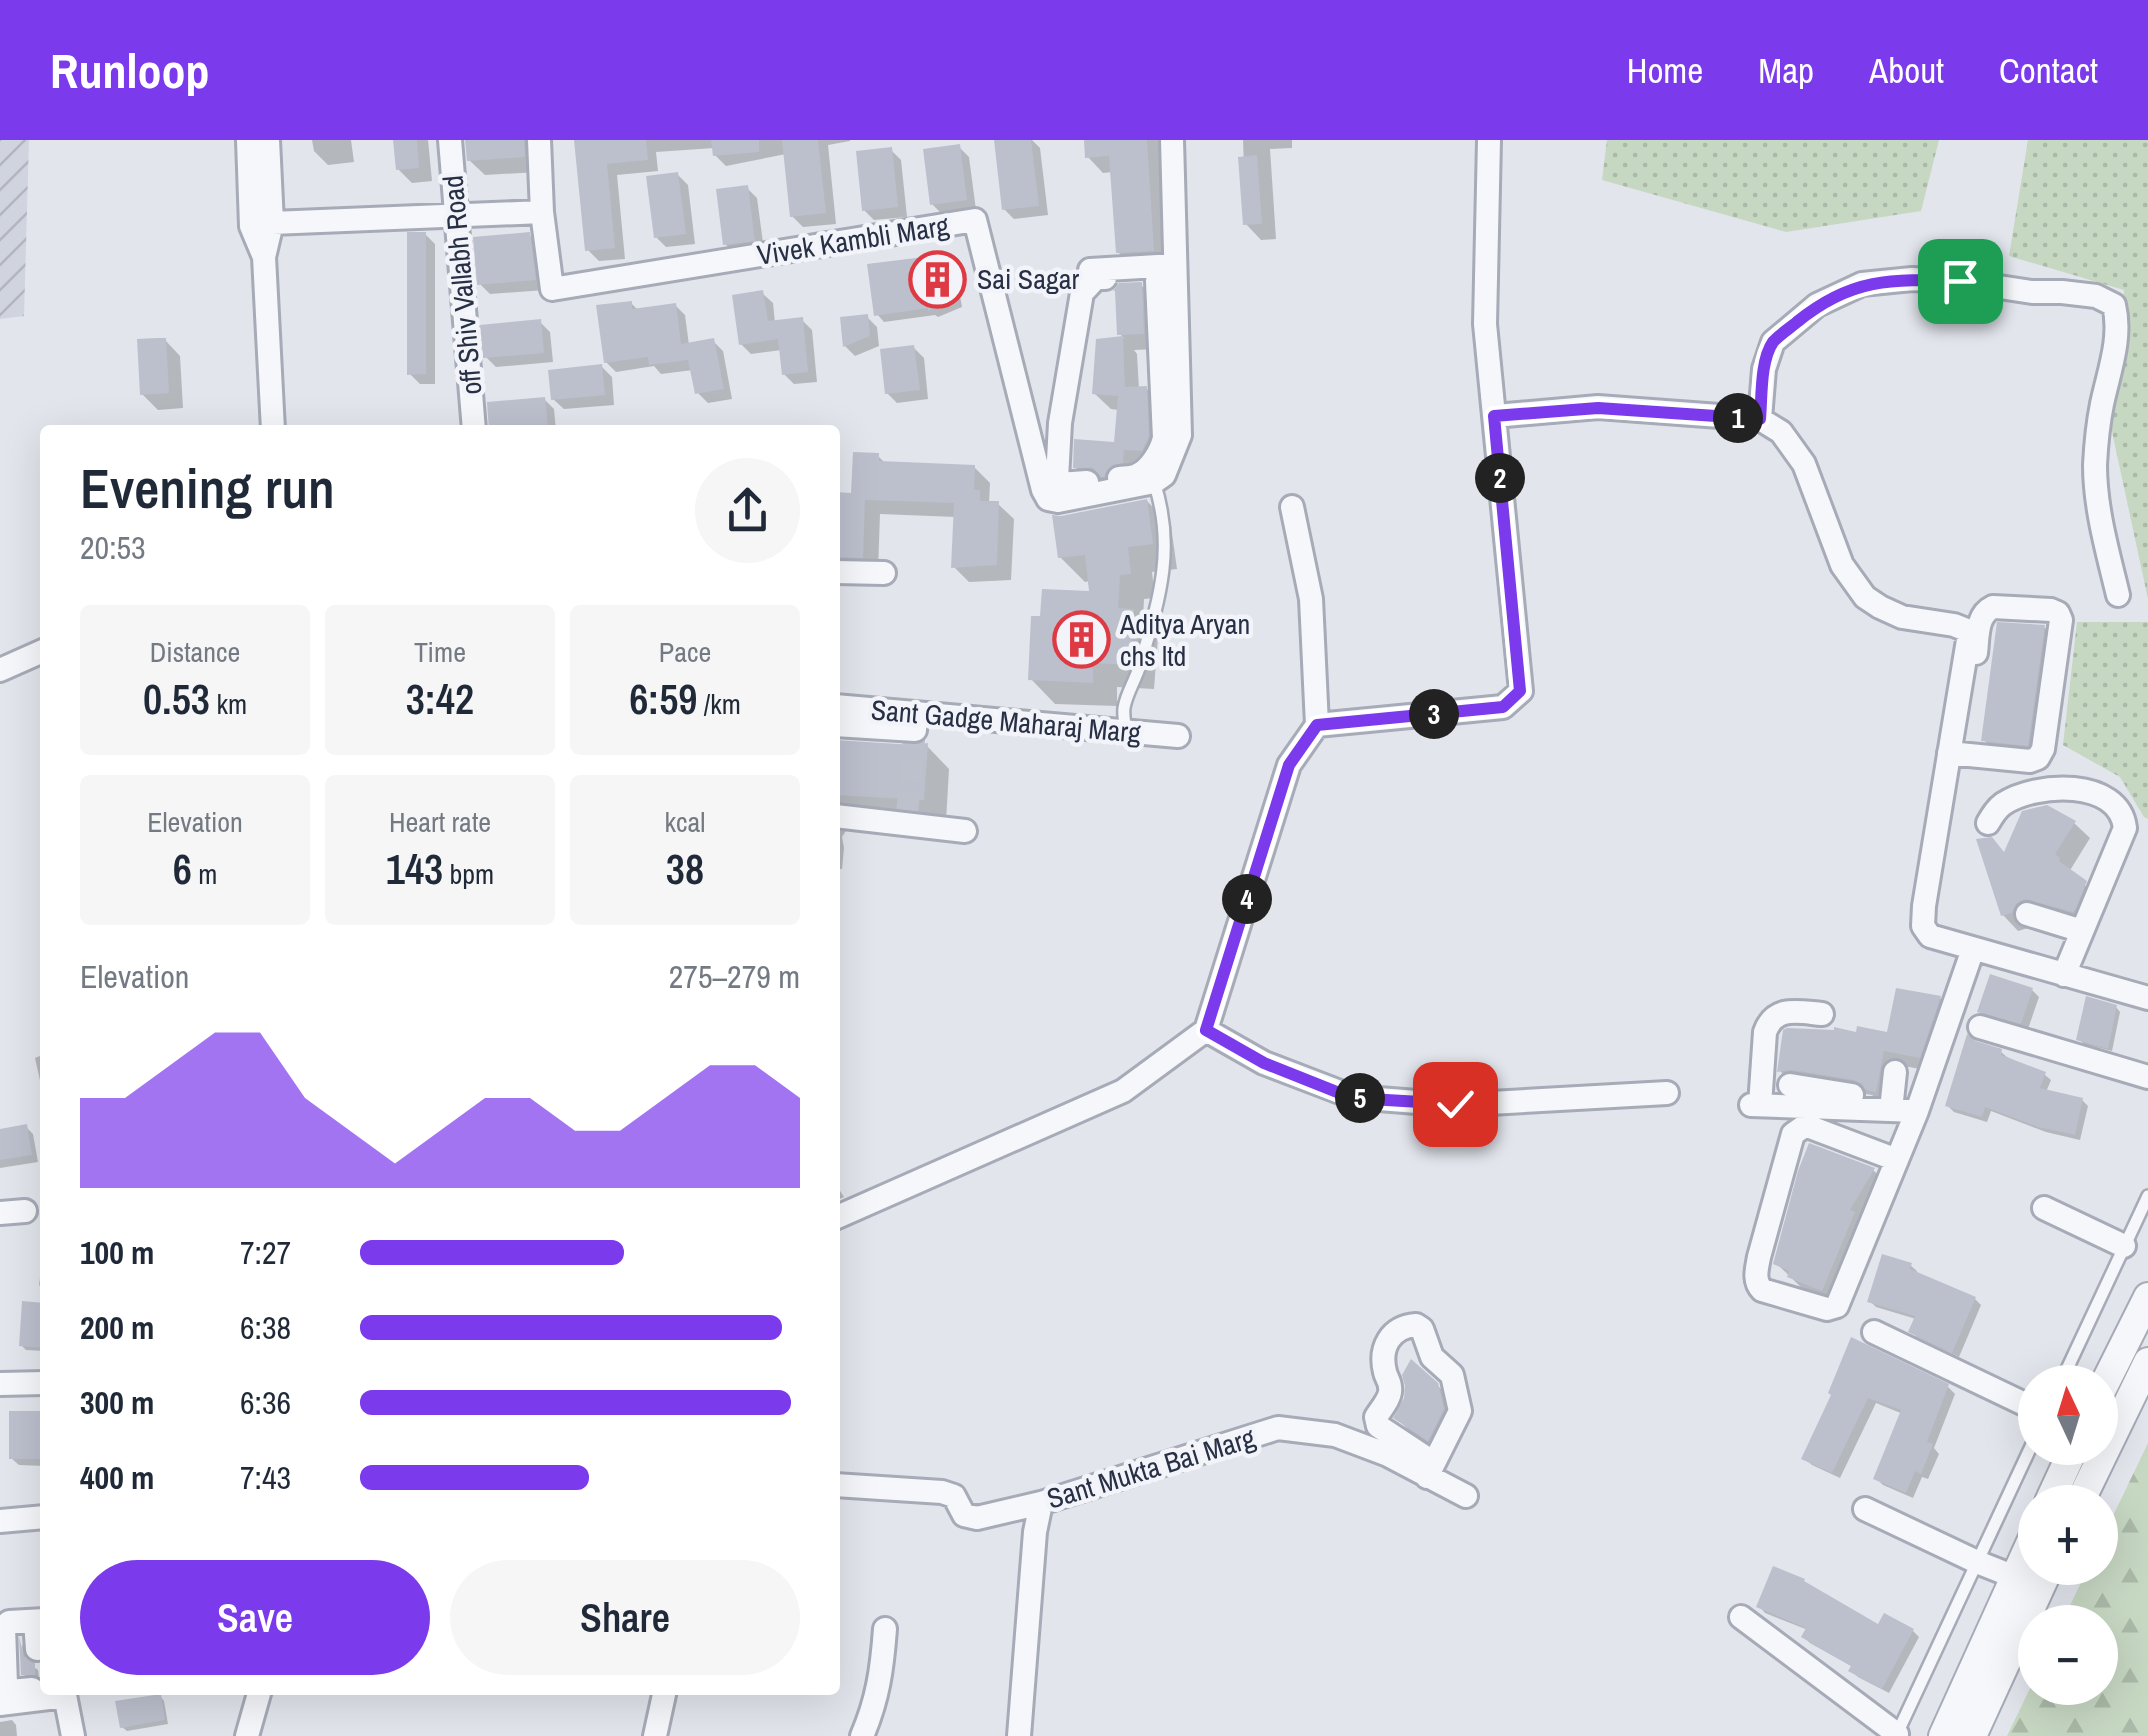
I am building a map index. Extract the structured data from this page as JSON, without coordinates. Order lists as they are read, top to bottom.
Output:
{
  "streets": {
    "street": [
      "Vivek Kambli Marg",
      "off Shiv Vallabh Road",
      "Sant Gadge Maharaj Marg",
      "Sant Mukta Bai Marg"
    ]
  },
  "places": {
    "building": ["Sai Sagar", "Aditya Aryan chs ltd"]
  },
  "north": "top",
  "page": {
    "header": "Runloop",
    "nav": [
      "Home",
      "Map",
      "About",
      "Contact"
    ],
    "pins": [
      "1",
      "2",
      "3",
      "4",
      "5"
    ],
    "heading": ["Evening run", "20:53"],
    "stats": [
      ["Distance", "0.53 km"],
      ["Time", "3:42"],
      ["Pace", "6:59 /km"],
      ["Elevation", "6 m"],
      ["Heart rate", "143 bpm"],
      ["kcal", "38"]
    ],
    "chart": ["Elevation", "275–279 m"],
    "list": [
      {
        "name": "100 m",
        "note": "7:27"
      },
      {
        "name": "200 m",
        "note": "6:38"
      },
      {
        "name": "300 m",
        "note": "6:36"
      },
      {
        "name": "400 m",
        "note": "7:43"
      }
    ],
    "map_buttons": ["+", "−"],
    "buttons": ["Save", "Share"]
  }
}
